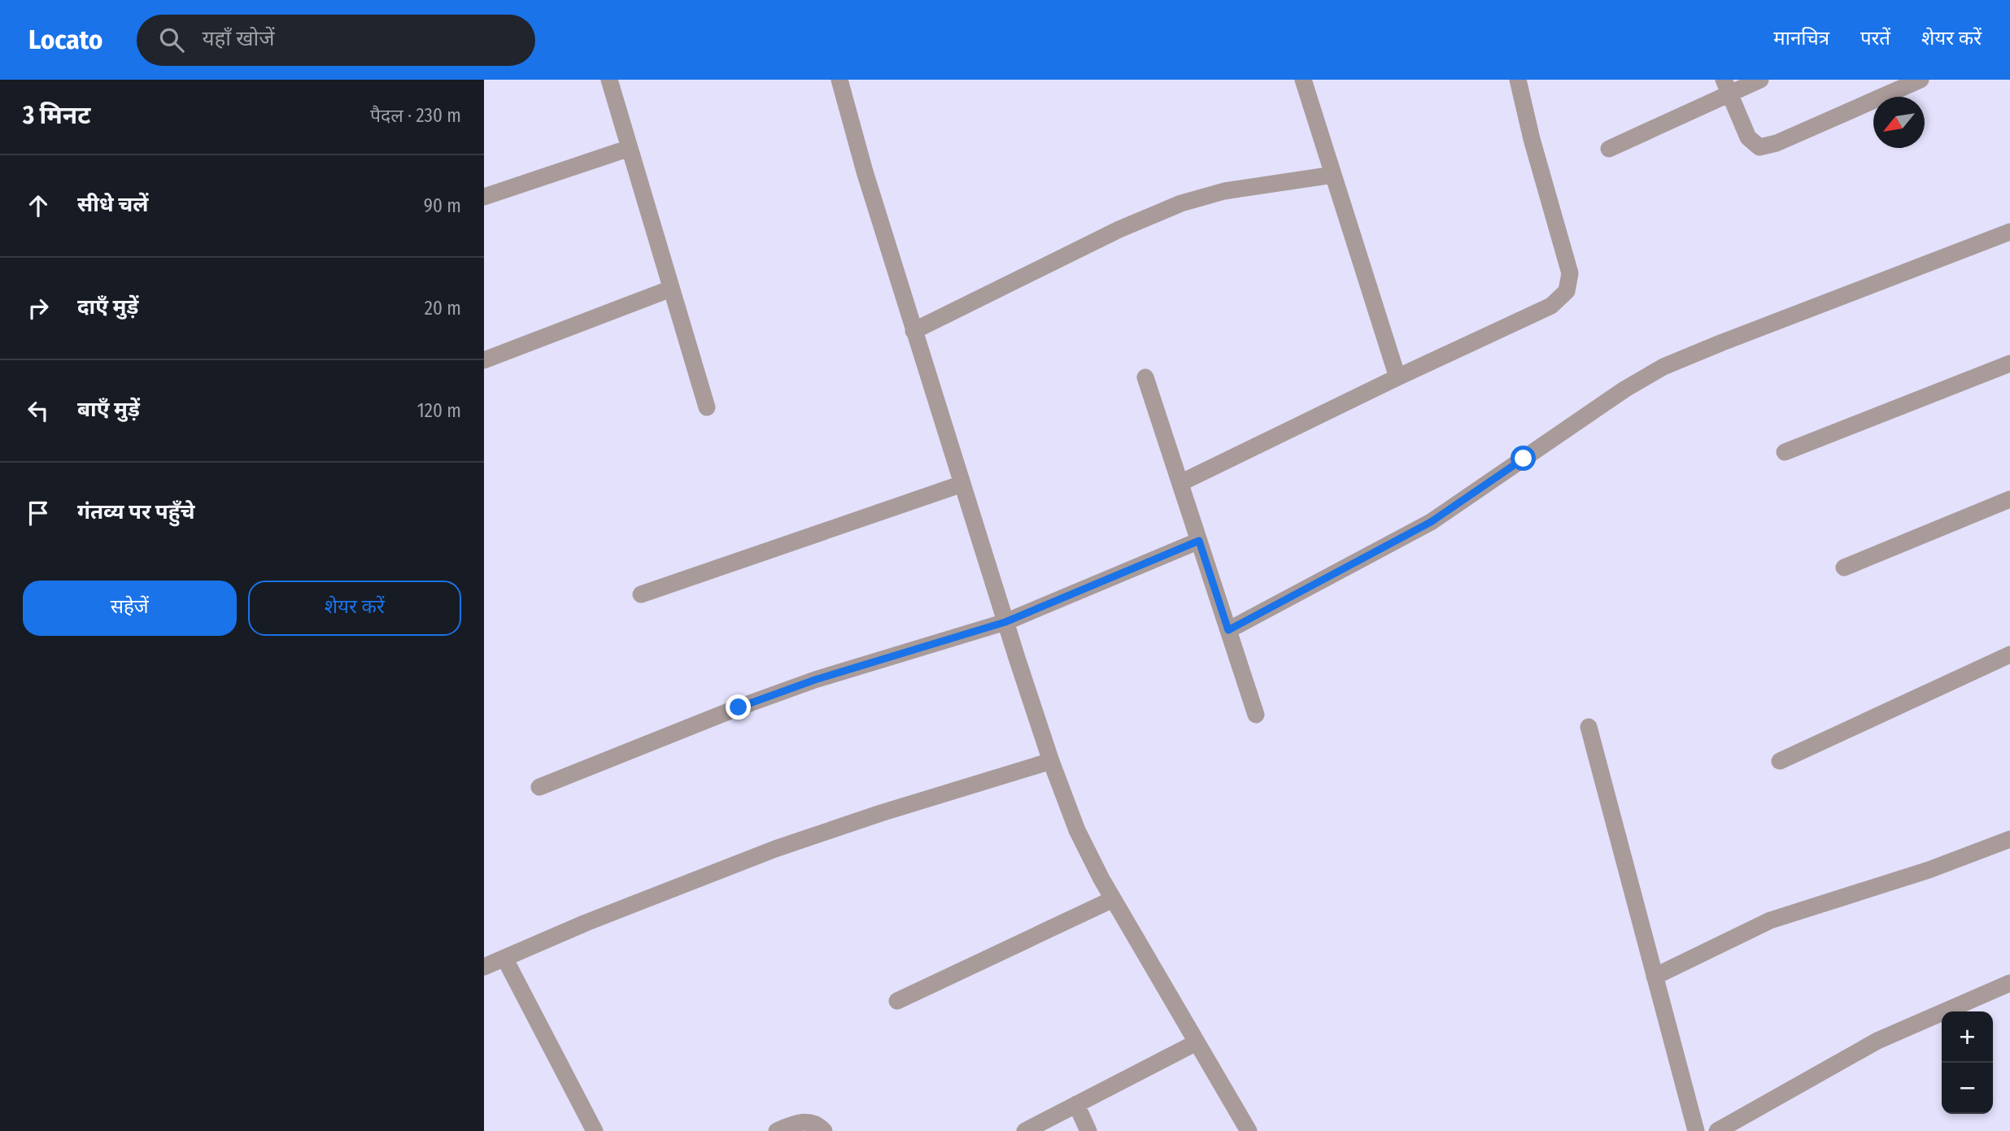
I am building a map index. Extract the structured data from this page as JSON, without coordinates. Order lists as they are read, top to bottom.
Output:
{
  "north": "bottom left",
  "page": {
    "header": "Locato",
    "search": "यहाँ खोजें",
    "nav": ["मानचित्र", "परतें", "शेयर करें"],
    "heading": ["3 मिनट", "पैदल · 230 m"],
    "list": [
      ["सीधे चलें", "90 m"],
      ["दाएँ मुड़ें", "20 m"],
      ["बाएँ मुड़ें", "120 m"],
      "गंतव्य पर पहुँचे"
    ],
    "buttons": ["सहेजें", "शेयर करें"],
    "map_buttons": ["+", "−"]
  }
}
